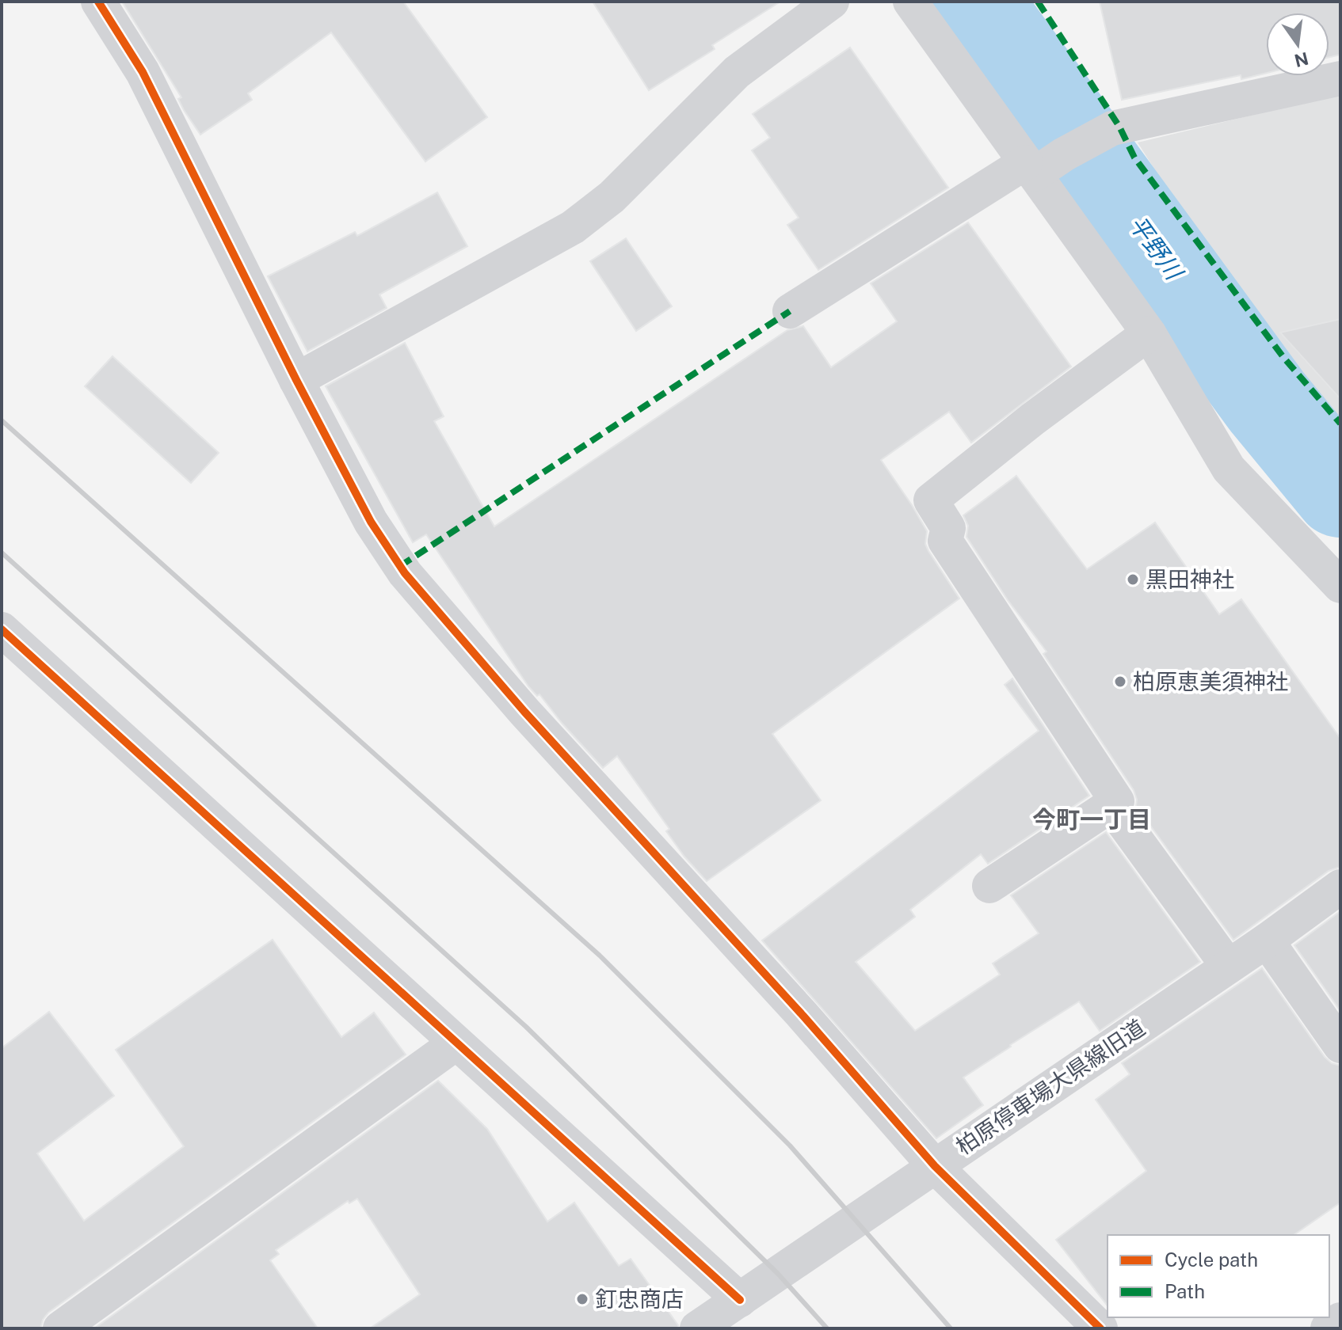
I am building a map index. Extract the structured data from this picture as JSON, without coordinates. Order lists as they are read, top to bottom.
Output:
{
  "streets": {
    "street": ["柏原停車場大県線旧道"]
  },
  "districts": ["今町一丁目"],
  "water": ["平野川"],
  "places": ["黒田神社", "柏原恵美須神社", "釘忠商店"],
  "legend": ["Cycle path", "Path"],
  "north": "bottom"
}
